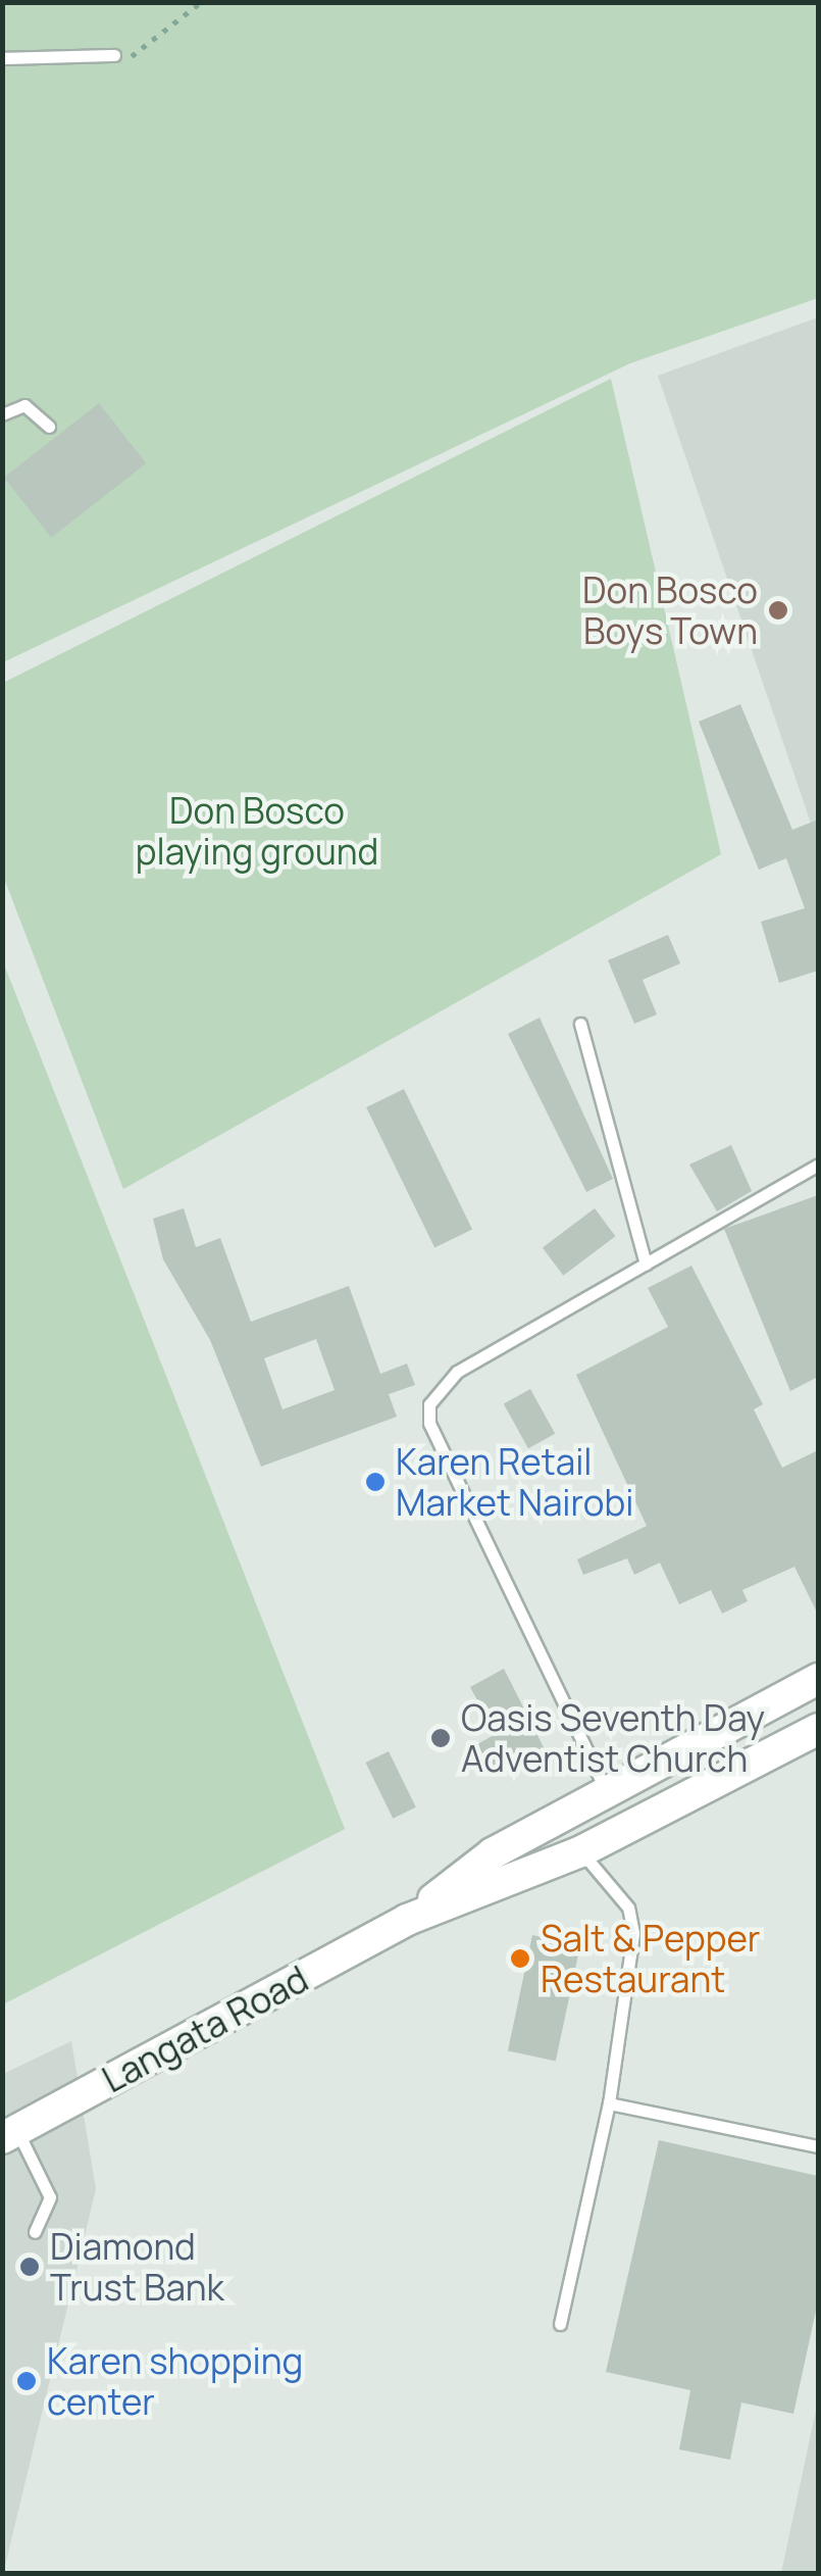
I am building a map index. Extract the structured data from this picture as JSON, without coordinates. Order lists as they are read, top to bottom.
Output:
{
  "streets": {
    "main road": ["Langata Road"]
  },
  "parks": ["Don Bosco playing ground"],
  "places": [
    "Don Bosco Boys Town",
    "Karen Retail Market Nairobi",
    "Oasis Seventh Day Adventist Church",
    "Salt & Pepper Restaurant",
    "Diamond Trust Bank",
    "Karen shopping center"
  ]
}
